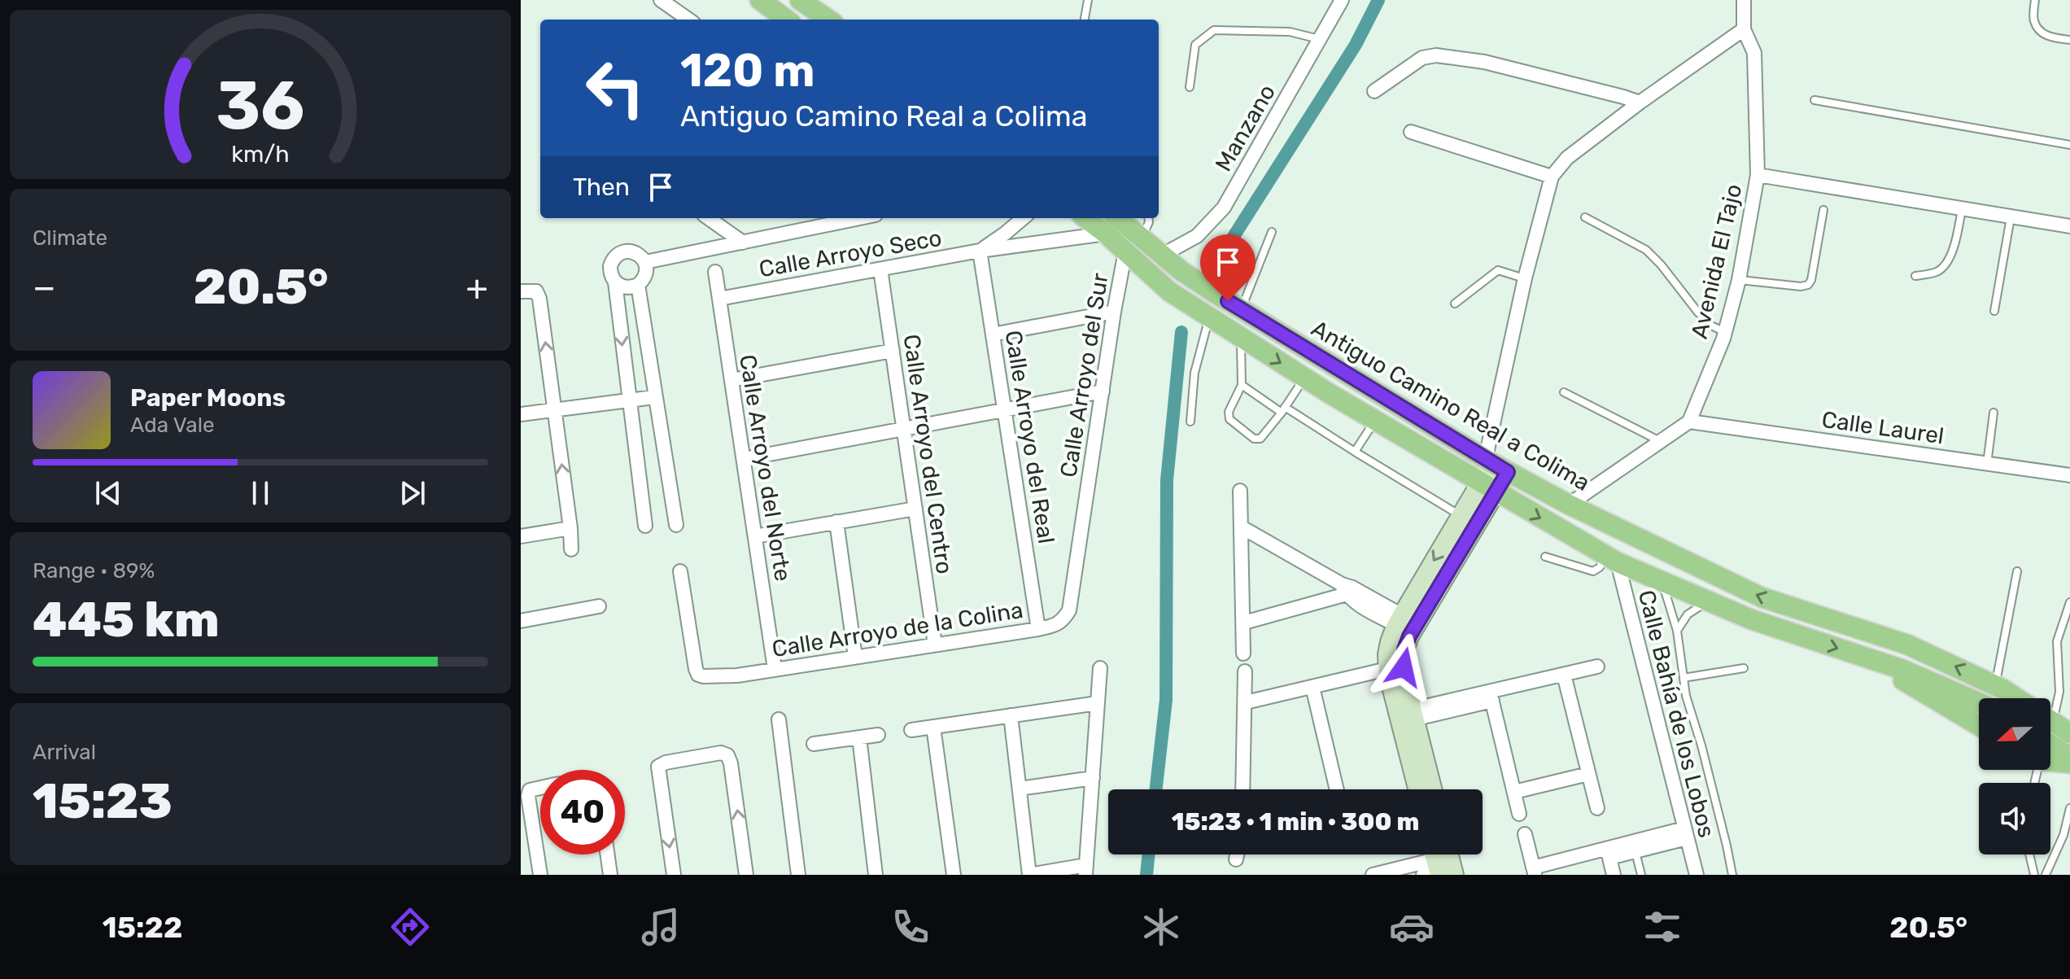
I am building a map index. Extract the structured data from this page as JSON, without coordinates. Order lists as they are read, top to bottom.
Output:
{
  "streets": {
    "main road": ["Antiguo Camino Real a Colima"],
    "street": [
      "Manzano",
      "Calle Arroyo Seco",
      "Avenida El Tajo",
      "Calle Arroyo del Sur",
      "Calle Laurel",
      "Calle Arroyo del Real",
      "Calle Arroyo del Centro",
      "Calle Arroyo del Norte",
      "Calle Arroyo de la Colina",
      "Calle Bahía de los Lobos"
    ]
  },
  "crossings": [
    ["Manzano", "Antiguo Camino Real a Colima"],
    ["Calle Arroyo Seco", "Calle Arroyo del Real"],
    ["Calle Arroyo Seco", "Calle Arroyo del Centro"],
    ["Calle Arroyo Seco", "Calle Arroyo del Norte"],
    ["Avenida El Tajo", "Calle Laurel"],
    ["Calle Arroyo del Sur", "Calle Arroyo de la Colina"],
    ["Calle Arroyo del Real", "Calle Arroyo de la Colina"],
    ["Calle Arroyo del Centro", "Calle Arroyo de la Colina"],
    ["Calle Arroyo del Norte", "Calle Arroyo de la Colina"]
  ],
  "north": "left",
  "page": {
    "turn": ["120 m", "Antiguo Camino Real a Colima"],
    "then": "Then",
    "tile": [
      "Climate",
      ["Range · 89%", "445 km"],
      ["Arrival", "15:23"]
    ],
    "heat": ["−", "20.5°", "+"],
    "song": ["Paper Moons", "Ada Vale"],
    "limit": "40",
    "trip": "15:23 · 1 min · 300 m",
    "tabs": ["15:22", "20.5°"],
    "gauge": ["36", "km/h"]
  }
}
